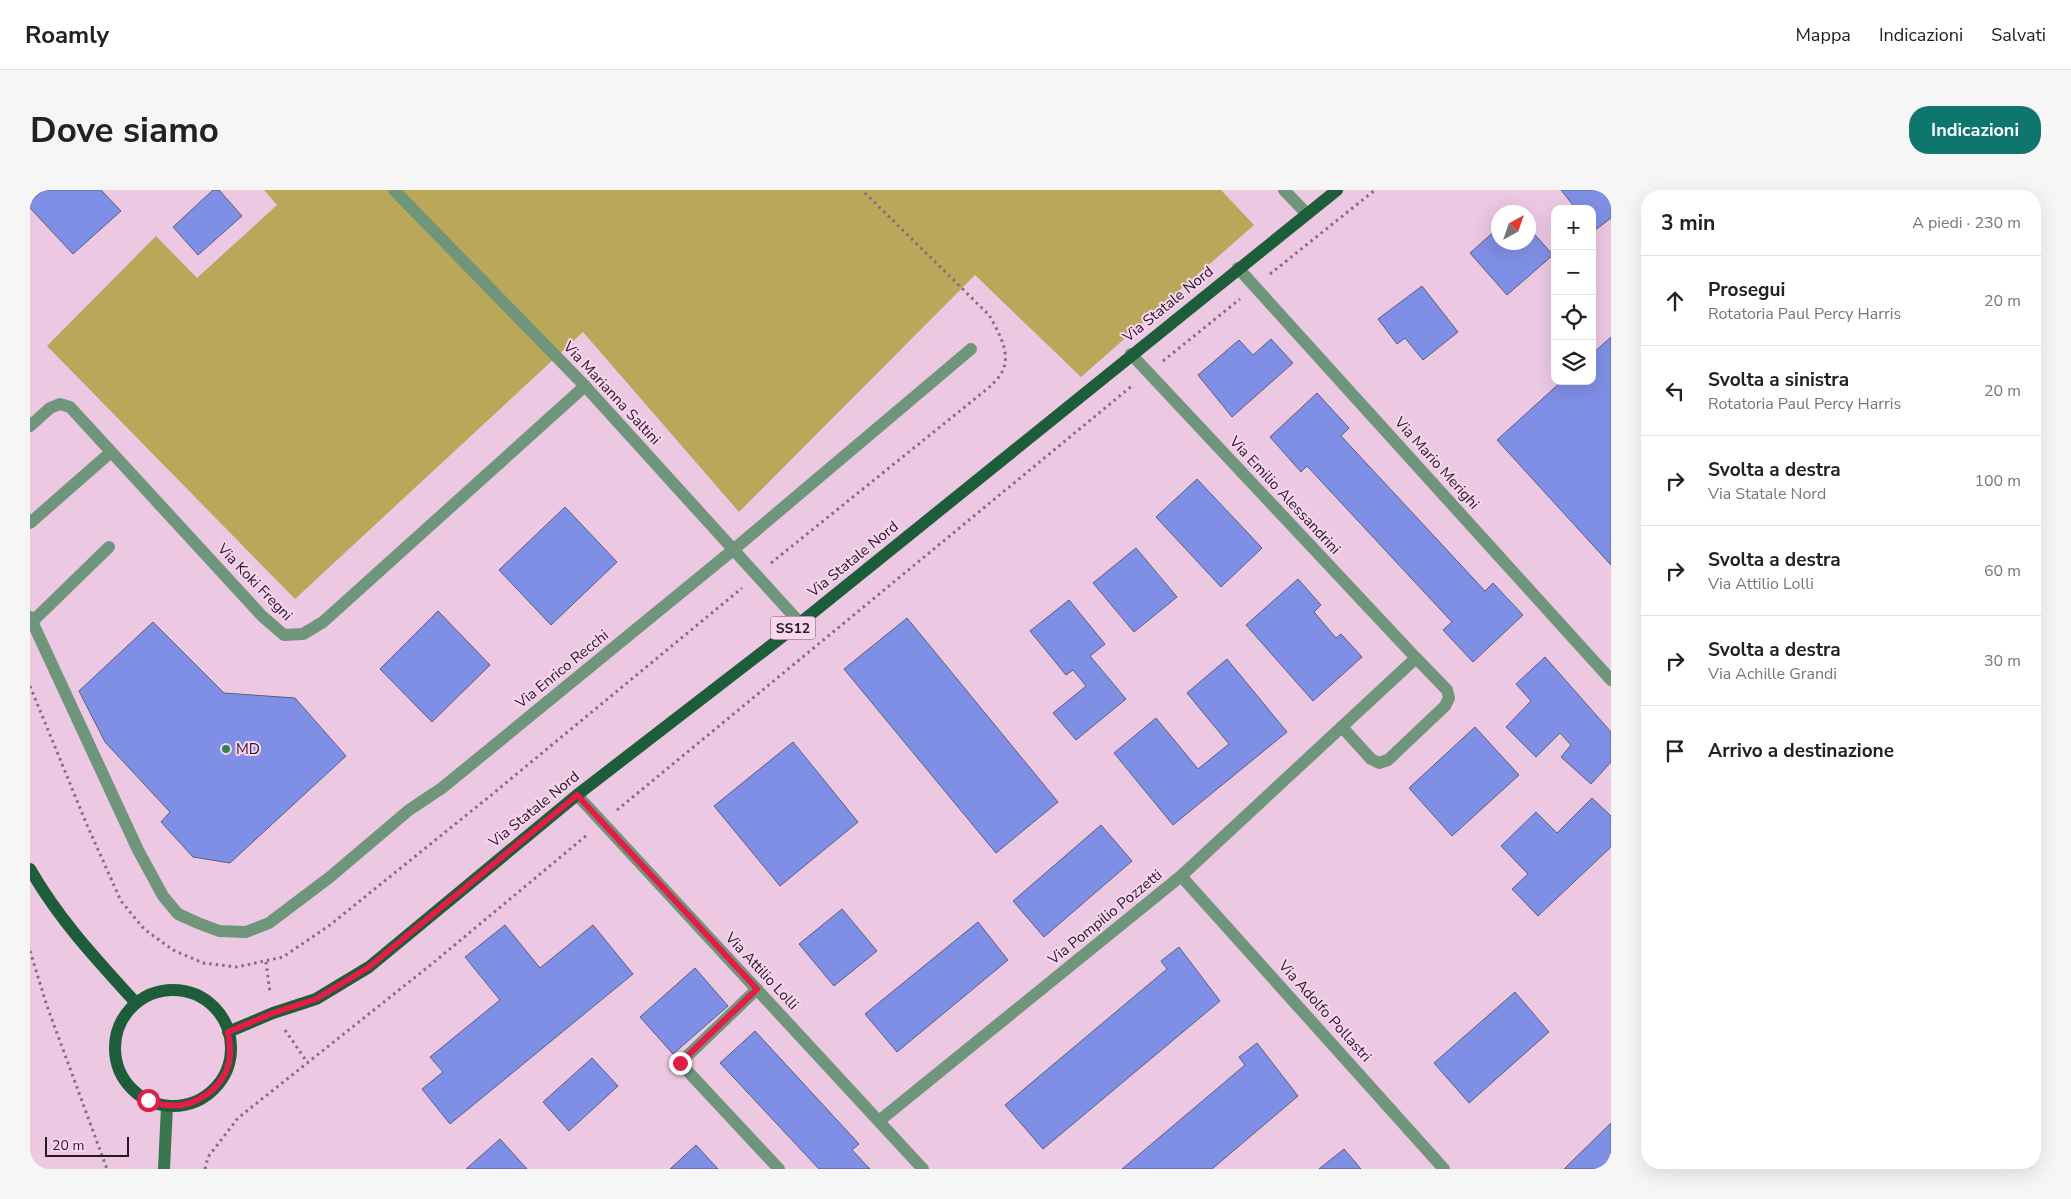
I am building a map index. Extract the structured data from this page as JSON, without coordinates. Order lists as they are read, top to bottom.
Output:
{
  "streets": {
    "main road": ["Via Statale Nord", "SS12"],
    "street": [
      "Via Marianna Saltini",
      "Via Mario Merighi",
      "Via Emilio Alessandrini",
      "Via Koki Fregni",
      "Via Enrico Recchi",
      "Via Pompilio Pozzetti",
      "Via Attilio Lolli",
      "Via Adolfo Pollastri"
    ]
  },
  "crossings": [
    ["Via Statale Nord", "Via Marianna Saltini"],
    ["Via Statale Nord", "Via Mario Merighi"],
    ["Via Statale Nord", "Via Emilio Alessandrini"],
    ["Via Statale Nord", "Via Attilio Lolli"],
    ["Via Marianna Saltini", "Via Koki Fregni"],
    ["Via Marianna Saltini", "Via Enrico Recchi"],
    ["Via Emilio Alessandrini", "Via Pompilio Pozzetti"],
    ["Via Pompilio Pozzetti", "Via Attilio Lolli"],
    ["Via Pompilio Pozzetti", "Via Adolfo Pollastri"]
  ],
  "places": ["MD"],
  "scale_bar": "20 m",
  "north": "top right",
  "page": {
    "header": "Roamly",
    "nav": ["Mappa", "Indicazioni", "Salvati"],
    "buttons": "Indicazioni",
    "title": "Dove siamo",
    "heading": ["3 min", "A piedi · 230 m"],
    "map_buttons": ["+", "−"],
    "list": [
      ["Prosegui", "Rotatoria Paul Percy Harris", "20 m"],
      ["Svolta a sinistra", "Rotatoria Paul Percy Harris", "20 m"],
      ["Svolta a destra", "Via Statale Nord", "100 m"],
      ["Svolta a destra", "Via Attilio Lolli", "60 m"],
      ["Svolta a destra", "Via Achille Grandi", "30 m"],
      "Arrivo a destinazione"
    ],
    "scale": "20 m"
  }
}
